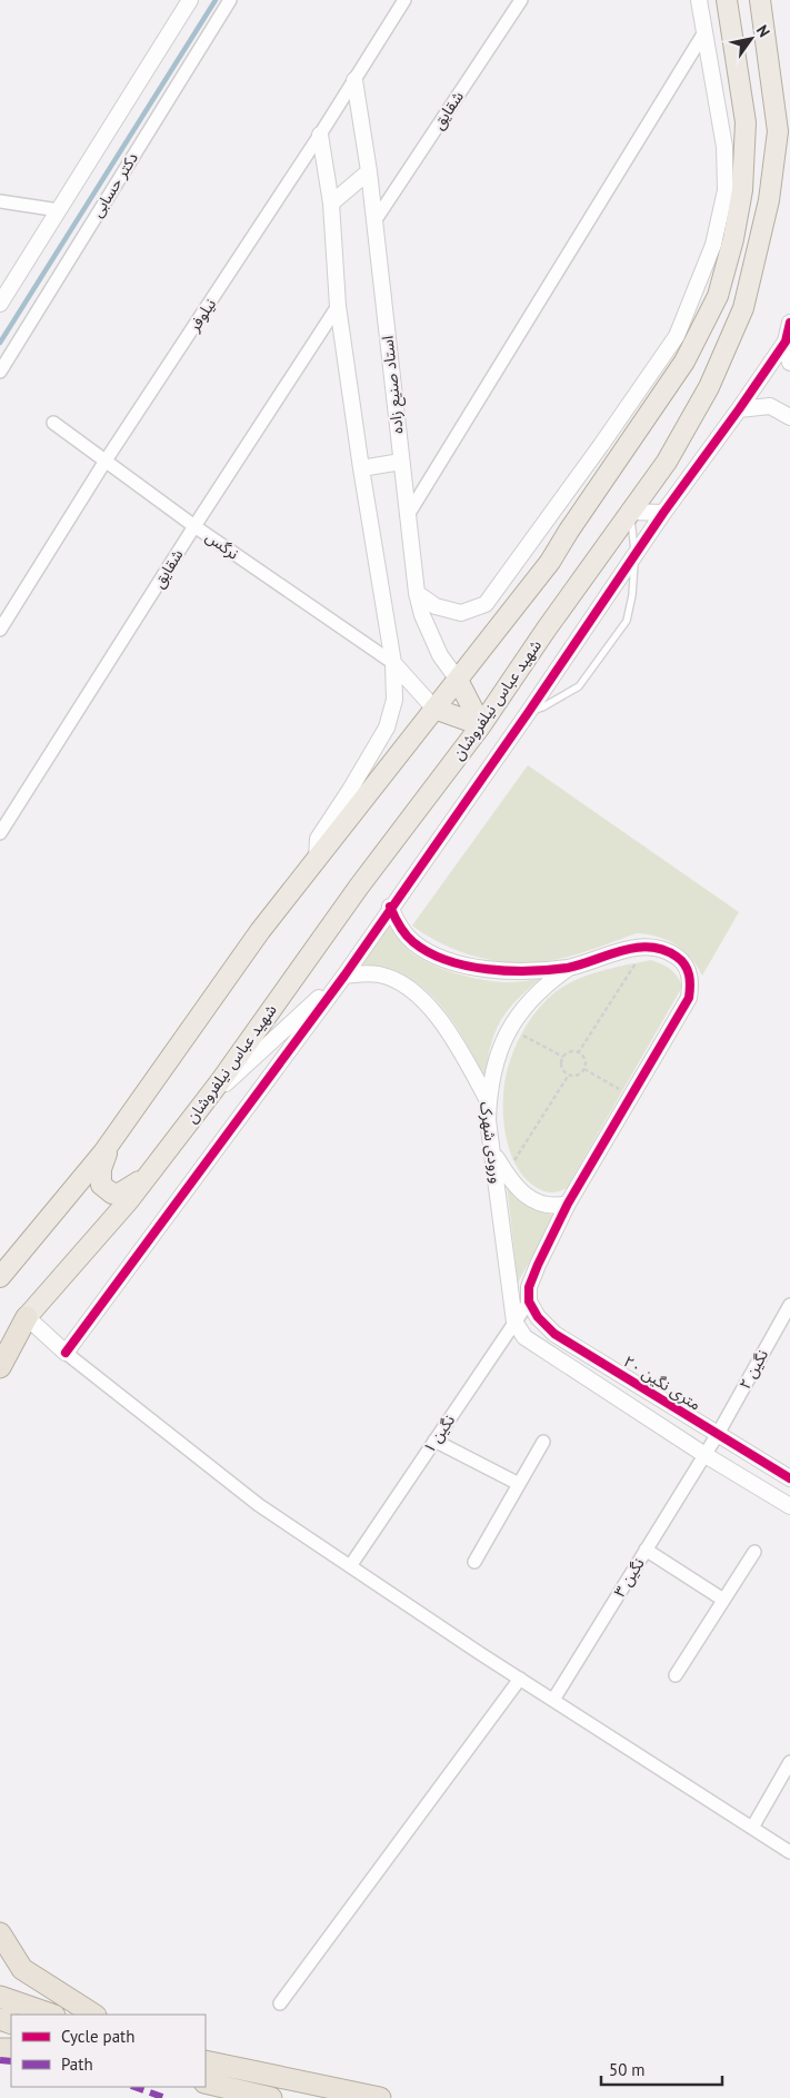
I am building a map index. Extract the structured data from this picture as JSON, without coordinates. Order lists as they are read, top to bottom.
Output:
{
  "streets": {
    "main road": ["شهید عباس نیلفروشان"],
    "street": [
      "شقایق",
      "دکتر حسابی",
      "نیلوفر",
      "استاد صنیع زاده",
      "نرگس",
      "ورودی شهرک",
      "نگین ۲",
      "۲۰ متری نگین",
      "نگین ۱",
      "نگین ۳"
    ]
  },
  "crossings": [
    ["شقایق", "استاد صنیع زاده"],
    ["شقایق", "نرگس"],
    ["نیلوفر", "استاد صنیع زاده"],
    ["نیلوفر", "نرگس"],
    ["ورودی شهرک", "نگین ۱"],
    ["نگین ۲", "۲۰ متری نگین"],
    ["نگین ۲", "نگین ۳"],
    ["۲۰ متری نگین", "نگین ۱"]
  ],
  "legend": ["Cycle path", "Path"],
  "scale_bar": "50 m",
  "north": "top right"
}
